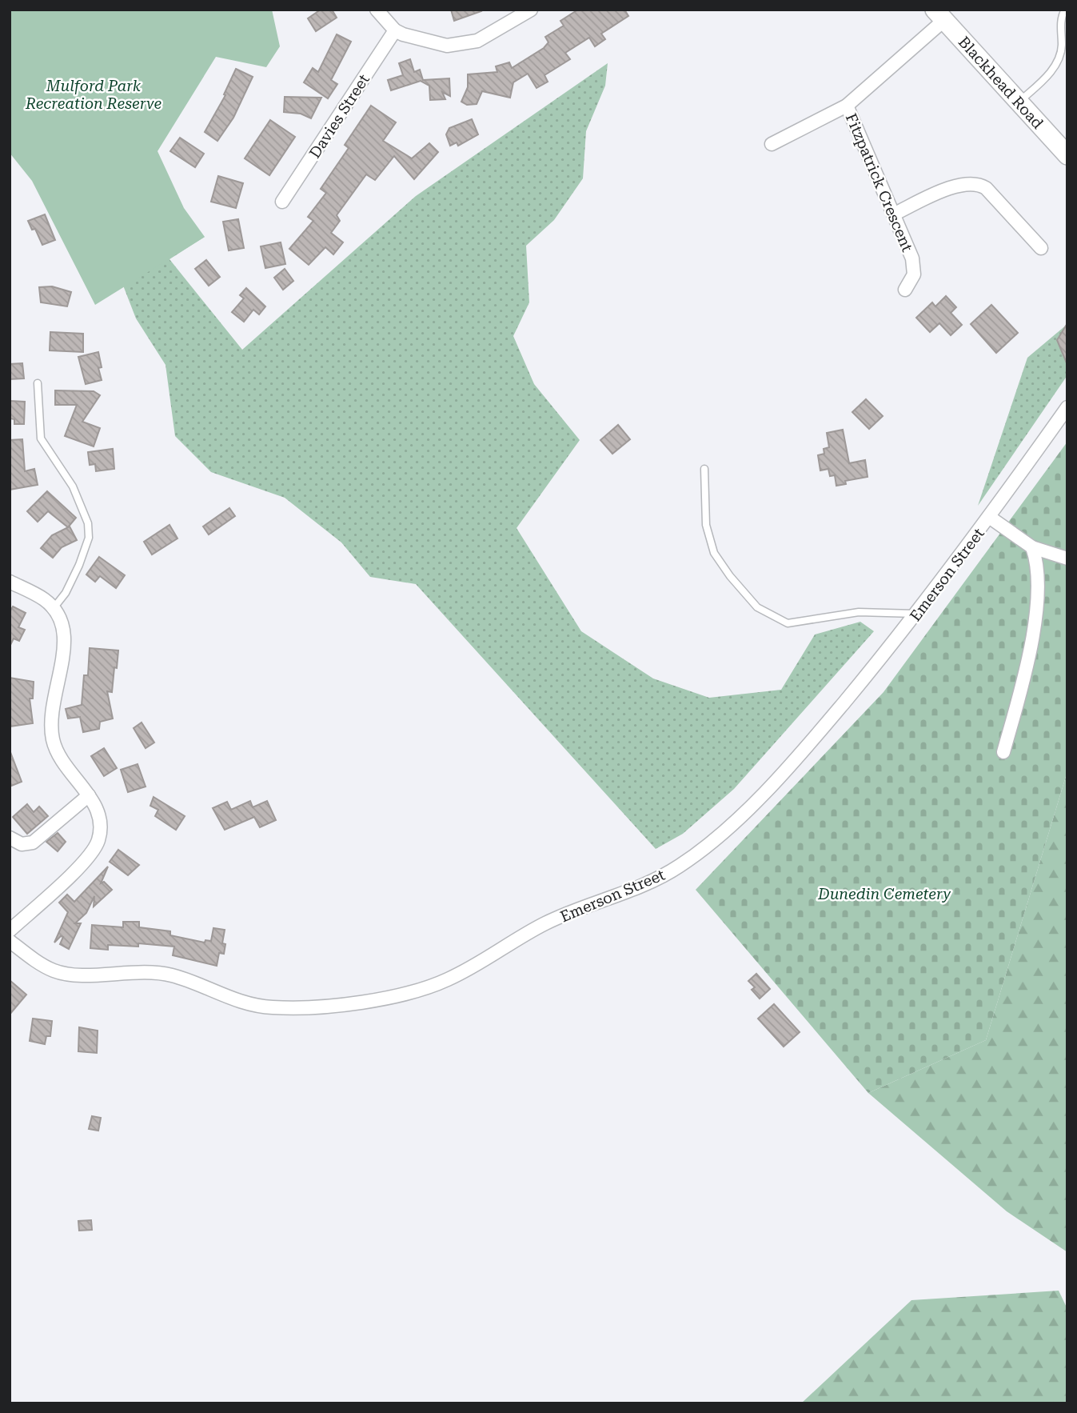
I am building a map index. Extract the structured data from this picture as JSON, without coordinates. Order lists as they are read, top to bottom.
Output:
{
  "streets": {
    "main road": ["Blackhead Road"],
    "street": ["Davies Street", "Fitzpatrick Crescent", "Emerson Street"]
  },
  "parks": ["Mulford Park Recreation Reserve", "Dunedin Cemetery"]
}
